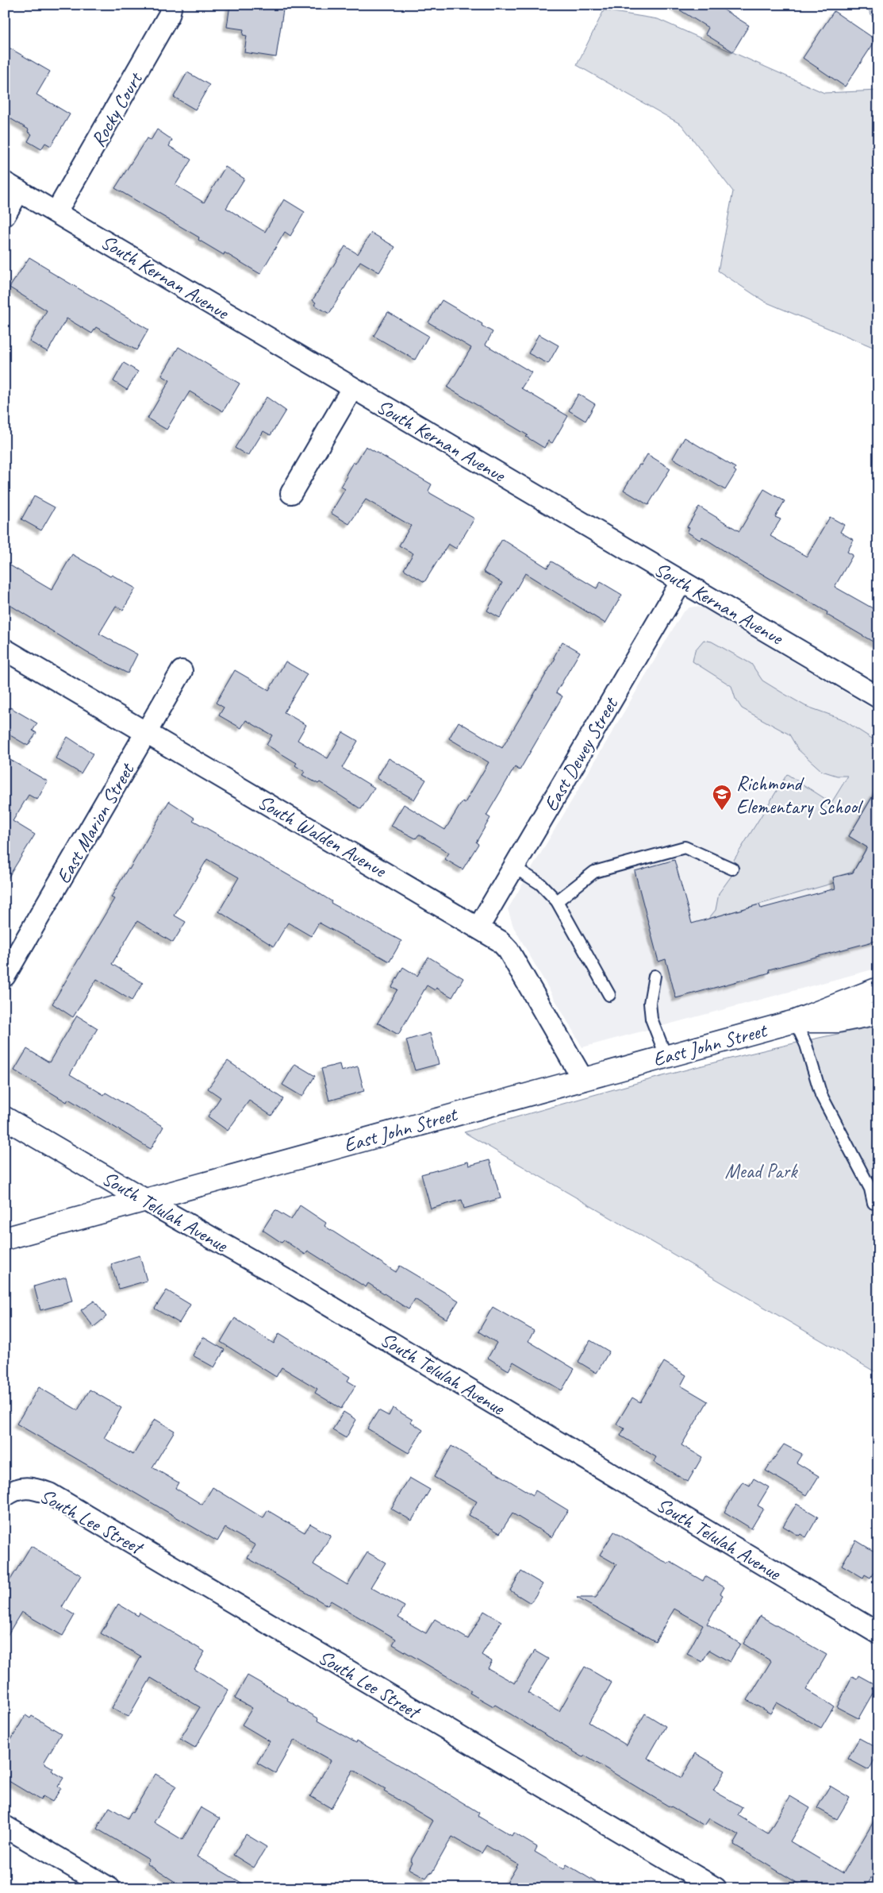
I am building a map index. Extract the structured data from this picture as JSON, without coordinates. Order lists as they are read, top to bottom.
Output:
{
  "streets": {
    "street": [
      "Rocky Court",
      "South Kernan Avenue",
      "East Dewey Street",
      "East Marion Street",
      "South Walden Avenue",
      "East John Street",
      "South Telulah Avenue",
      "South Lee Street"
    ]
  },
  "crossings": [
    ["Rocky Court", "South Kernan Avenue"],
    ["South Kernan Avenue", "East Dewey Street"],
    ["East Dewey Street", "South Walden Avenue"],
    ["East Marion Street", "South Walden Avenue"],
    ["South Walden Avenue", "East John Street"],
    ["East John Street", "South Telulah Avenue"]
  ],
  "parks": ["Mead Park"],
  "places": {
    "school or university": ["Richmond Elementary School"]
  }
}
